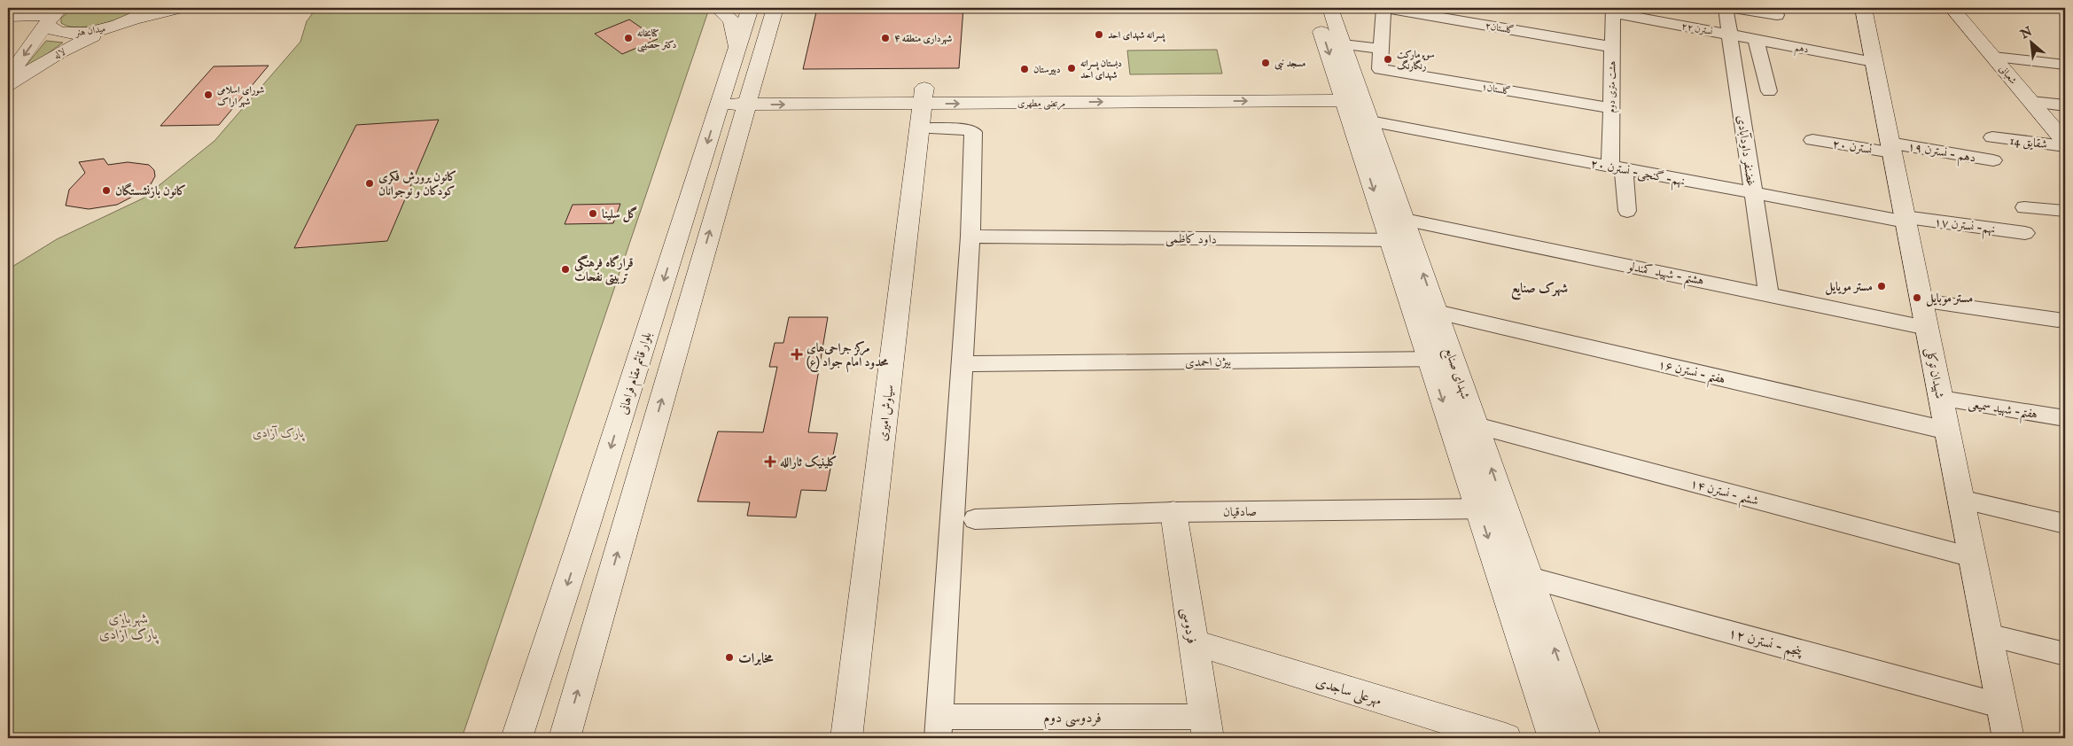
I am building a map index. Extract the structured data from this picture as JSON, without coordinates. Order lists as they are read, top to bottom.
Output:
{
  "streets": {
    "street": [
      "گلستان۲",
      "نسترن ۲۲",
      "میدان هنر",
      "دهم",
      "لاله",
      "شعبانی",
      "هشت متری دوم",
      "گلستان۱",
      "مرتضی مطهری",
      "شقایق 14",
      "نسترن ۲۰",
      "غضنفر داودآبادی",
      "دهم - نسترن ۱۹",
      "نهم- گنجی- نسترن ۲۰",
      "نهم- نسترن ۱۷",
      "داود کاظمی",
      "هشتم - شهید کمندلو",
      "بیژن احمدی",
      "هفتم - نسترن ۱۶",
      "بلوار قائم مقام فراهانی",
      "شهدای صنایع",
      "شهیدان توکلی",
      "هفتم- شهید سمیعی",
      "سیاوش امیری",
      "ششم - نسترن ۱۴",
      "صادقیان",
      "فردوسی",
      "پنجم - نسترن ۱۲",
      "مهرعلی ساجدی",
      "فردوسی دوم"
    ]
  },
  "crossings": [
    ["گلستان۲", "هشت متری دوم"],
    ["نسترن ۲۲", "دهم"],
    ["نسترن ۲۲", "هشت متری دوم"],
    ["نسترن ۲۲", "غضنفر داودآبادی"],
    ["میدان هنر", "لاله"],
    ["دهم", "غضنفر داودآبادی"],
    ["دهم", "شهیدان توکلی"],
    ["هشت متری دوم", "گلستان۱"],
    ["هشت متری دوم", "نهم- گنجی- نسترن ۲۰"],
    ["مرتضی مطهری", "نهم- گنجی- نسترن ۲۰"],
    ["مرتضی مطهری", "بلوار قائم مقام فراهانی"],
    ["مرتضی مطهری", "شهدای صنایع"],
    ["مرتضی مطهری", "سیاوش امیری"],
    ["نسترن ۲۰", "دهم - نسترن ۱۹"],
    ["نسترن ۲۰", "شهیدان توکلی"],
    ["غضنفر داودآبادی", "نهم- گنجی- نسترن ۲۰"],
    ["غضنفر داودآبادی", "هشتم - شهید کمندلو"],
    ["دهم - نسترن ۱۹", "شهیدان توکلی"],
    ["نهم- گنجی- نسترن ۲۰", "نهم- نسترن ۱۷"],
    ["نهم- گنجی- نسترن ۲۰", "شهدای صنایع"],
    ["نهم- گنجی- نسترن ۲۰", "شهیدان توکلی"],
    ["نهم- نسترن ۱۷", "شهیدان توکلی"],
    ["داود کاظمی", "هشتم - شهید کمندلو"],
    ["داود کاظمی", "شهدای صنایع"],
    ["هشتم - شهید کمندلو", "شهدای صنایع"],
    ["هشتم - شهید کمندلو", "شهیدان توکلی"],
    ["بیژن احمدی", "شهدای صنایع"],
    ["هفتم - نسترن ۱۶", "شهدای صنایع"],
    ["هفتم - نسترن ۱۶", "شهیدان توکلی"],
    ["شهدای صنایع", "ششم - نسترن ۱۴"],
    ["شهدای صنایع", "صادقیان"],
    ["شهدای صنایع", "پنجم - نسترن ۱۲"],
    ["شهیدان توکلی", "هفتم- شهید سمیعی"],
    ["شهیدان توکلی", "ششم - نسترن ۱۴"],
    ["شهیدان توکلی", "پنجم - نسترن ۱۲"],
    ["صادقیان", "فردوسی"],
    ["فردوسی", "مهرعلی ساجدی"],
    ["فردوسی", "فردوسی دوم"]
  ],
  "districts": ["شهرک صنایع"],
  "parks": ["پارک آزادی", "شهربازی پارک آزادی"],
  "places": {
    "other": [
      "پسرانه شهدای احد",
      "کتابخانه دکتر حصیبی",
      "شهرداری منطقه ۴",
      "سوپرمارکت رنگارنگ",
      "مسجد نبی",
      "دبستان پسرانه شهدای احد",
      "دبیرستان",
      "شورای اسلامی شهر اراک",
      "کانون پرورش فکری کودکان و نوجوانان",
      "کانون بازنشستگان",
      "گل سلینا",
      "قرارگاه فرهنگی تربیتی نفحات",
      "مستر مویایل",
      "مستر موبایل",
      "مخابرات"
    ],
    "health": ["مرکز جراحی‌های محدود امام جواد (ع)", "کلینیک ثارالله"]
  },
  "north": "top left"
}
